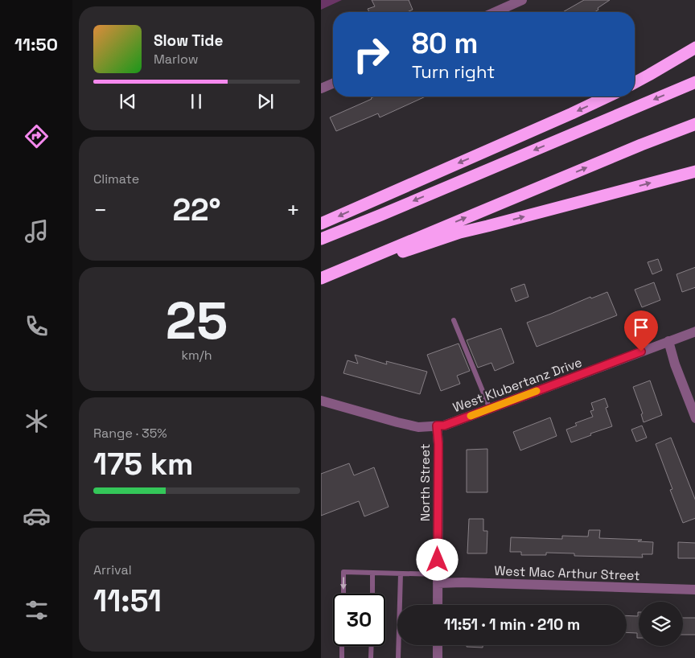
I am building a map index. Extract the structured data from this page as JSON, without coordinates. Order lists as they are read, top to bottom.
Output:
{
  "streets": {
    "street": ["West Klubertanz Drive", "North Street", "West Mac Arthur Street"]
  },
  "crossings": [
    ["West Klubertanz Drive", "North Street"],
    ["North Street", "West Mac Arthur Street"]
  ],
  "page": {
    "tabs": "11:50",
    "turn": ["80 m", "Turn right"],
    "song": ["Slow Tide", "Marlow"],
    "tile": [
      "Climate",
      ["25", "km/h"],
      ["Range · 35%", "175 km"],
      ["Arrival", "11:51"]
    ],
    "heat": ["−", "22°", "+"],
    "limit": "30",
    "trip": "11:51 · 1 min · 210 m"
  }
}
